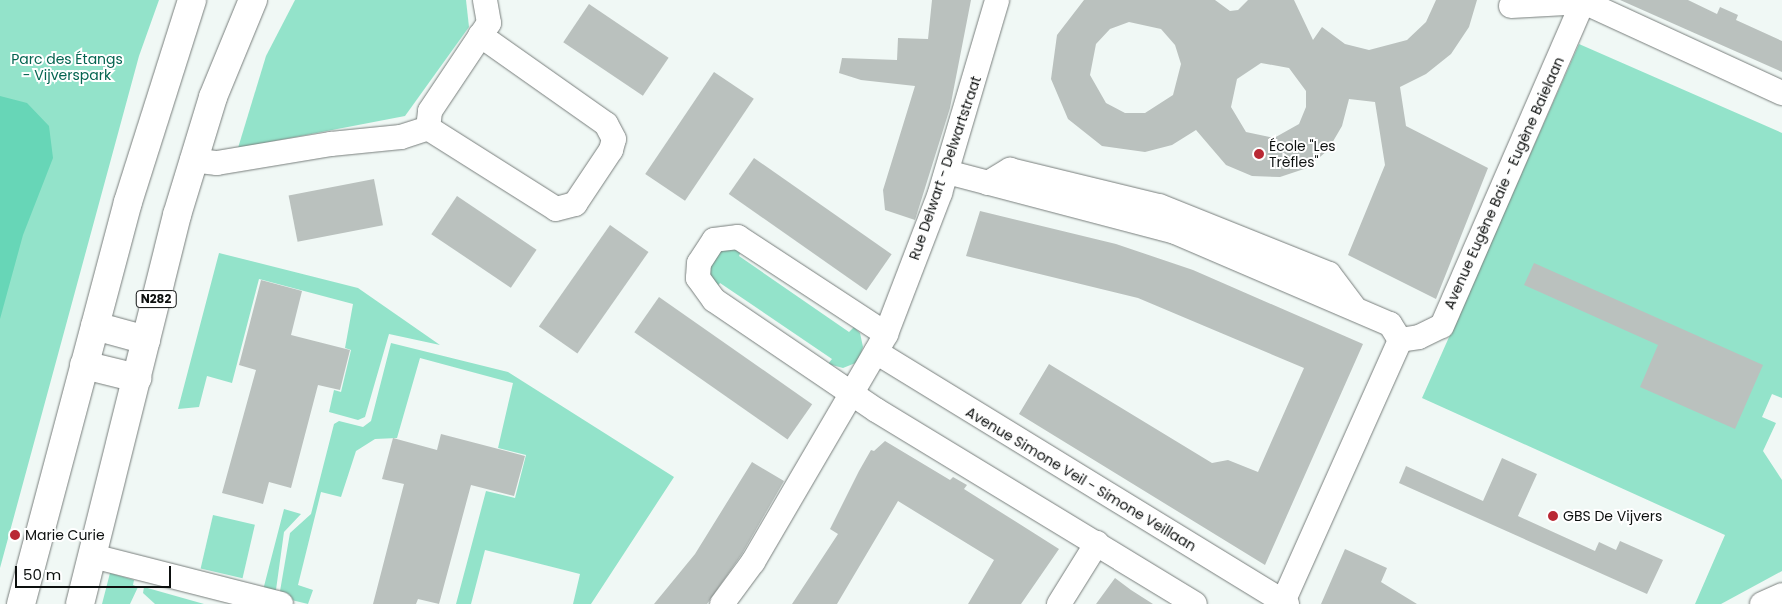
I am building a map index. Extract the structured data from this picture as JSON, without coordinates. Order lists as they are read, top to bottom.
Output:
{
  "streets": {
    "main road": ["N282"],
    "street": ["Rue Delwart - Delwartstraat", "Avenue Eugène Baie - Eugène Baielaan", "Avenue Simone Veil - Simone Veillaan"]
  },
  "crossings": [
    ["Rue Delwart - Delwartstraat", "Avenue Simone Veil - Simone Veillaan"]
  ],
  "parks": ["Parc des Étangs - Vijverspark"],
  "places": ["École \"Les Trèfles\"", "GBS De Vijvers", "Marie Curie"],
  "scale_bar": "50 m"
}
